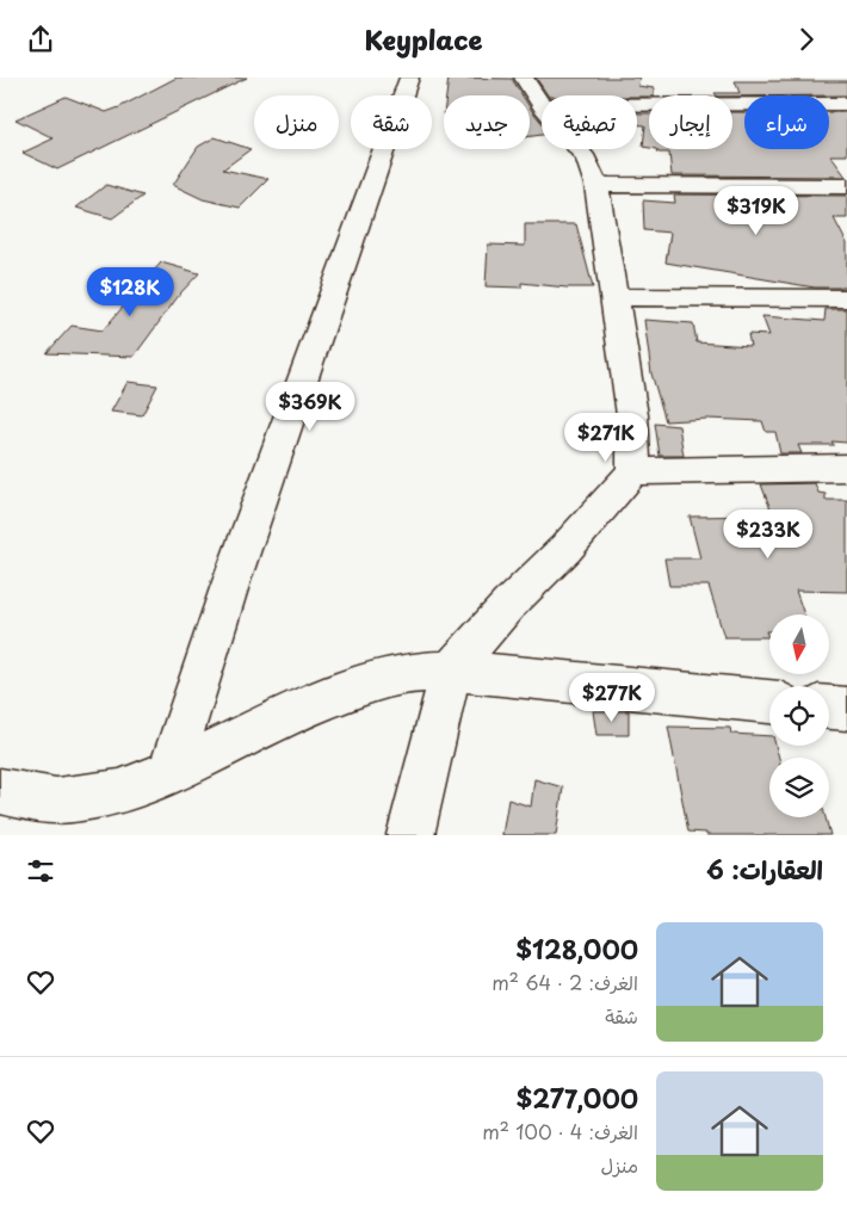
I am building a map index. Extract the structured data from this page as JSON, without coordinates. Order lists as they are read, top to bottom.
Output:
{
  "north": "bottom",
  "page": {
    "header": "Keyplace",
    "chip": [
      "شراء",
      "إيجار",
      "تصفية",
      "جديد",
      "شقة",
      "منزل"
    ],
    "price": [
      "$319K",
      "$128K",
      "$369K",
      "$271K",
      "$233K",
      "$277K"
    ],
    "heading": "العقارات: 6",
    "list": [
      {
        "name": "$128,000",
        "note": "الغرف: 2 · 64 m² · شقة"
      },
      {
        "name": "$277,000",
        "note": "الغرف: 4 · 100 m² · منزل"
      }
    ]
  }
}
